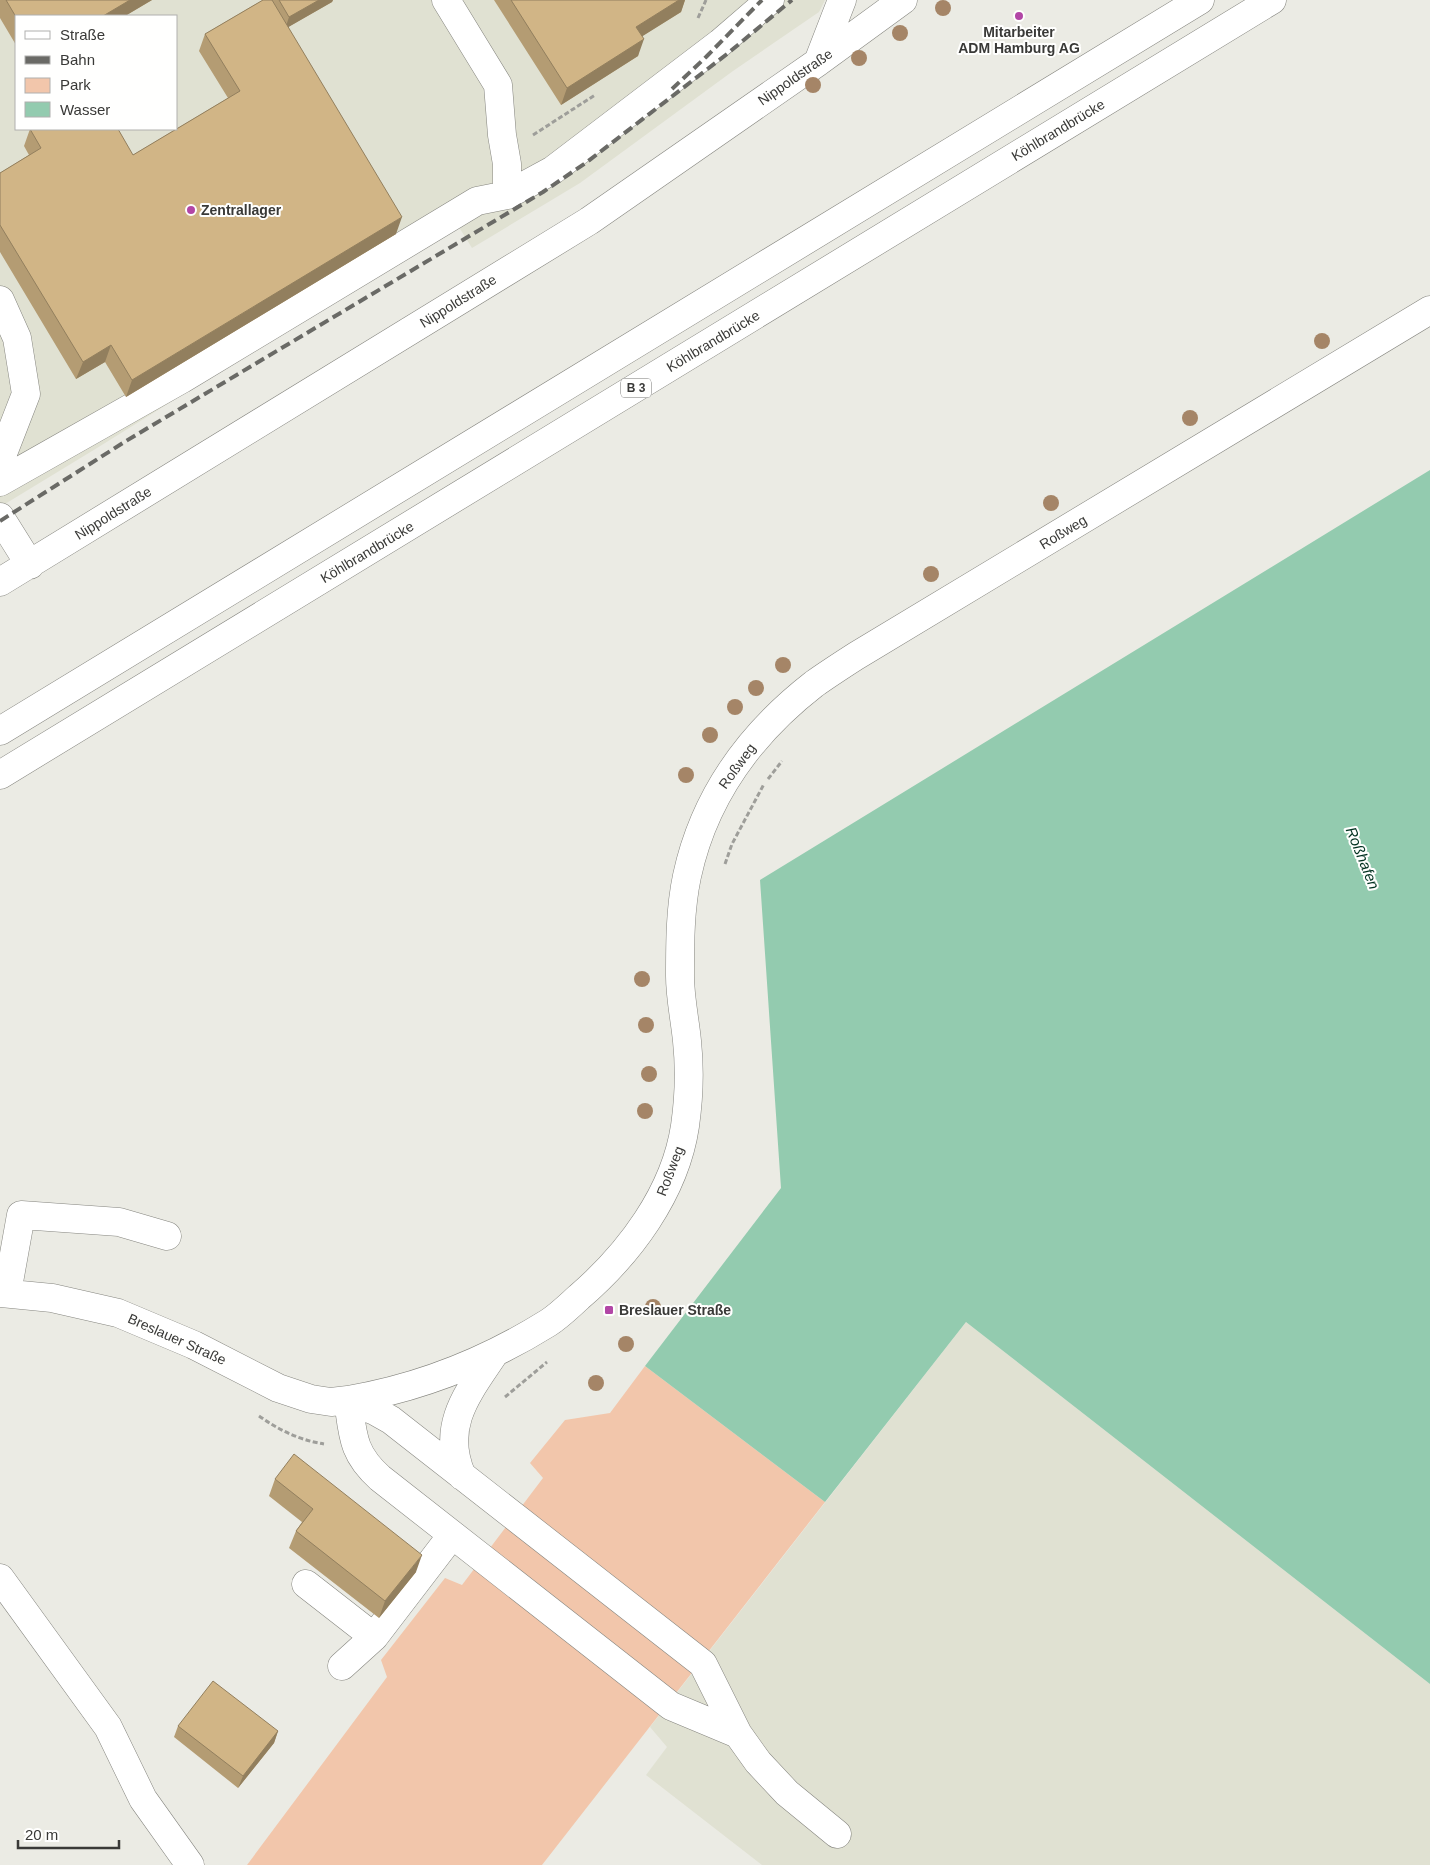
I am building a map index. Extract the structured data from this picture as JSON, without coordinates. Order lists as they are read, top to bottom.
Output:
{
  "streets": {
    "street": [
      "Nippoldstraße",
      "Köhlbrandbrücke",
      "B 3",
      "Roßweg",
      "Breslauer Straße"
    ]
  },
  "crossings": [
    ["Roßweg", "Breslauer Straße"]
  ],
  "water": ["Roßhafen"],
  "places": {
    "other": ["Mitarbeiter ADM Hamburg AG", "Zentrallager"],
    "transit": ["Breslauer Straße"]
  },
  "legend": [
    "Straße",
    "Bahn",
    "Park",
    "Wasser"
  ],
  "scale_bar": "20 m"
}
